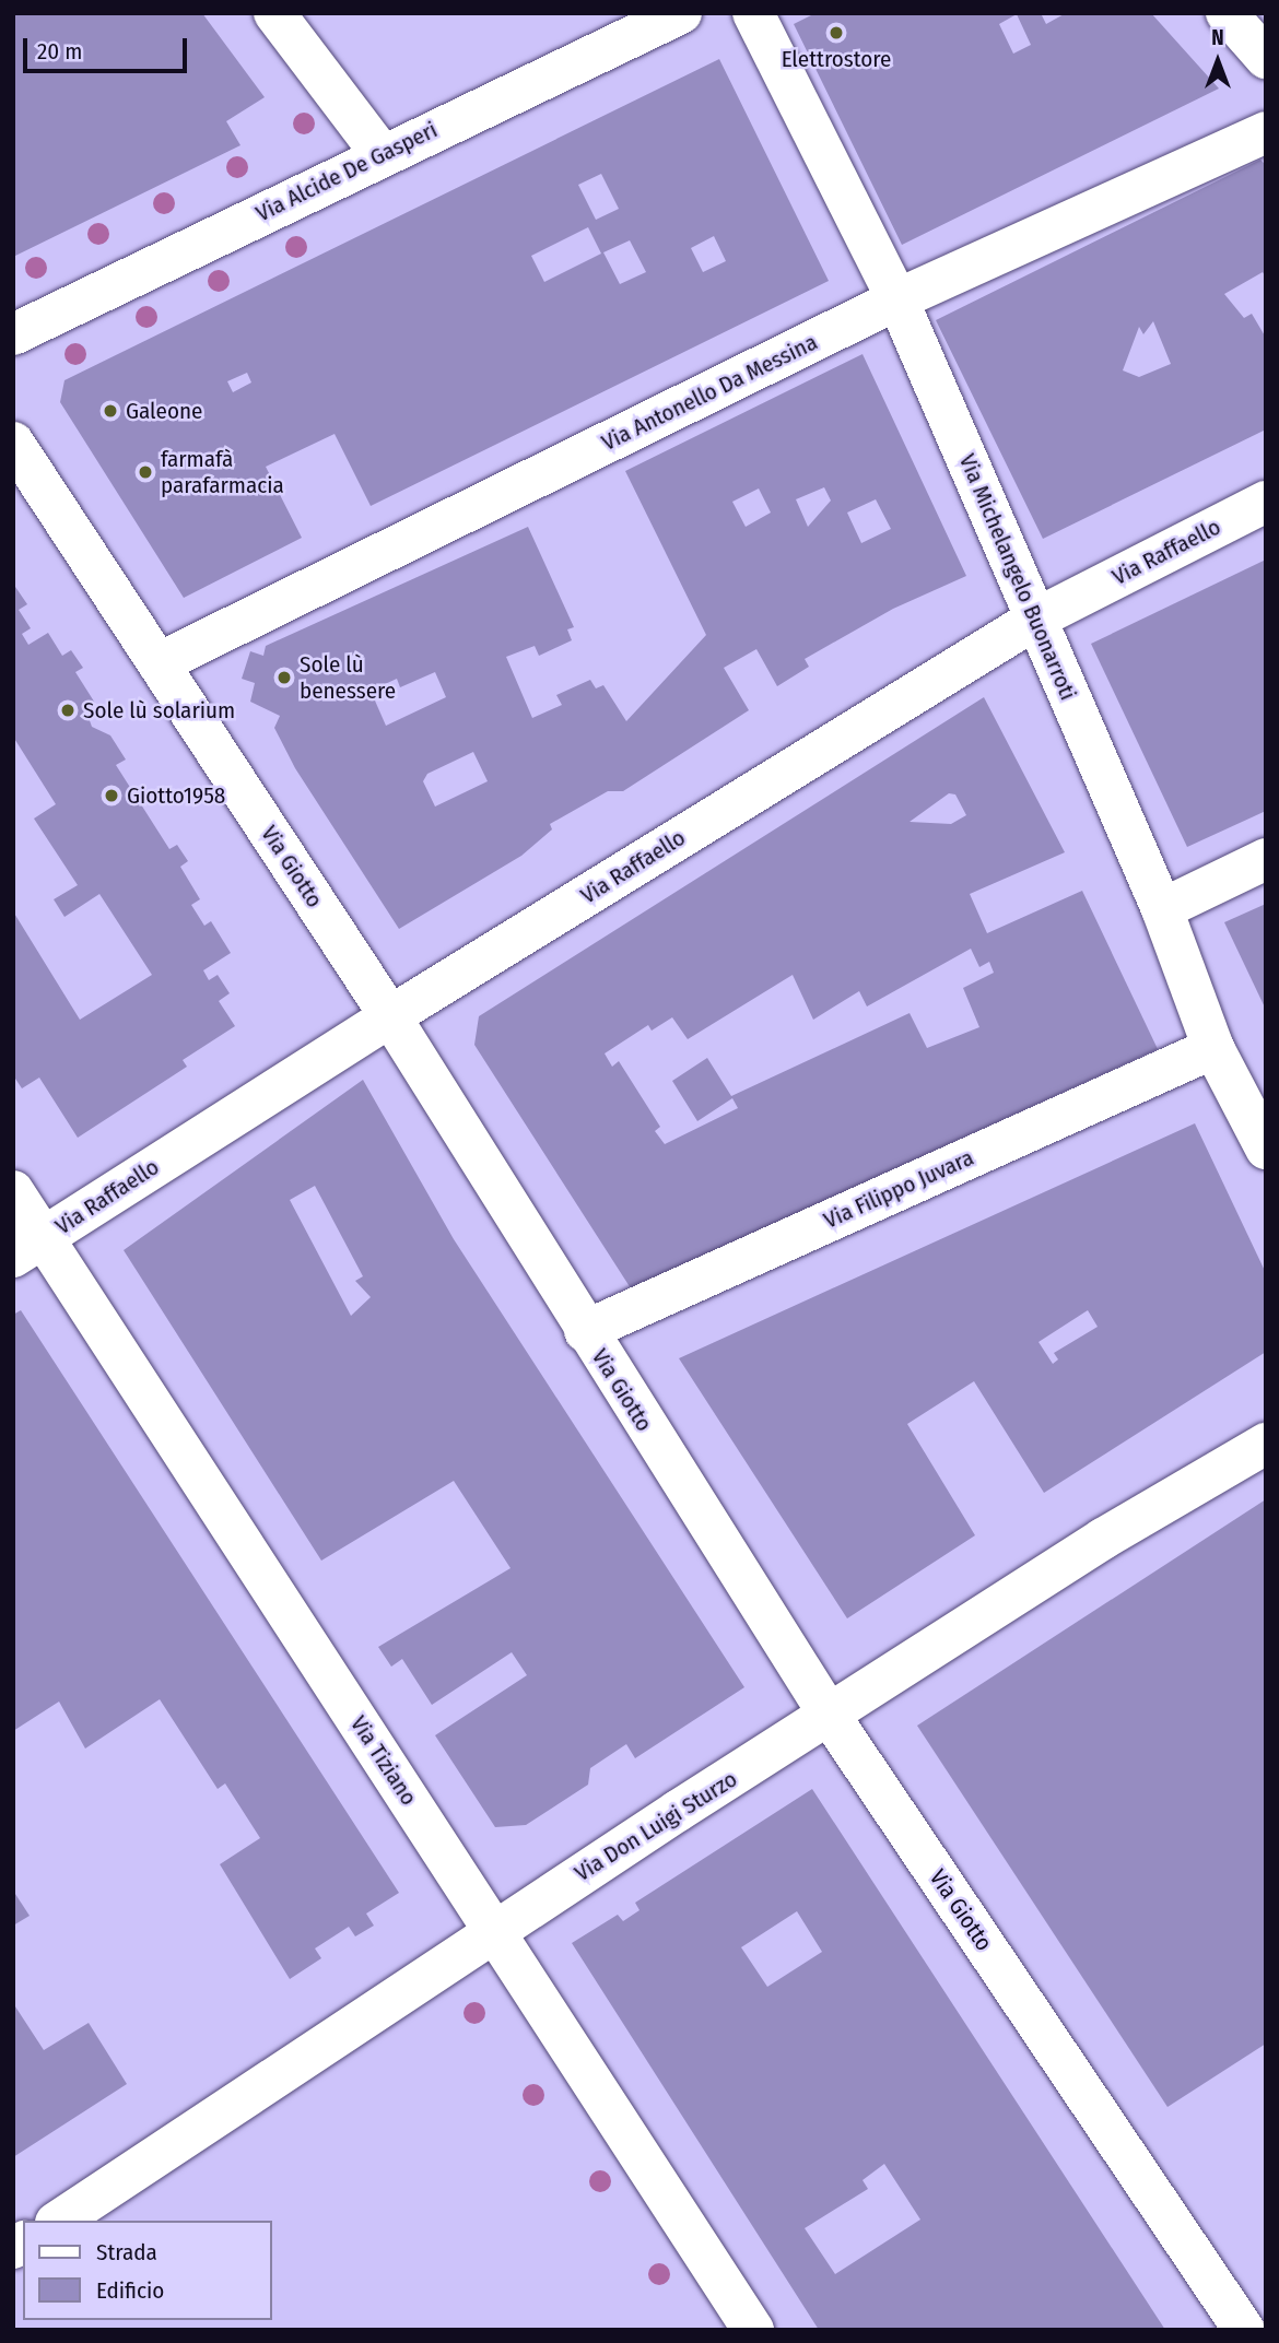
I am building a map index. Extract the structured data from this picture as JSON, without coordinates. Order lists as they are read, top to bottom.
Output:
{
  "streets": {
    "street": [
      "Via Alcide De Gasperi",
      "Via Antonello Da Messina",
      "Via Raffaello",
      "Via Michelangelo Buonarroti",
      "Via Giotto",
      "Via Filippo Juvara",
      "Via Tiziano",
      "Via Don Luigi Sturzo"
    ]
  },
  "crossings": [
    ["Via Antonello Da Messina", "Via Michelangelo Buonarroti"],
    ["Via Antonello Da Messina", "Via Giotto"],
    ["Via Raffaello", "Via Michelangelo Buonarroti"],
    ["Via Raffaello", "Via Giotto"],
    ["Via Raffaello", "Via Tiziano"],
    ["Via Michelangelo Buonarroti", "Via Filippo Juvara"],
    ["Via Giotto", "Via Filippo Juvara"],
    ["Via Giotto", "Via Don Luigi Sturzo"],
    ["Via Tiziano", "Via Don Luigi Sturzo"]
  ],
  "places": [
    "Elettrostore",
    "Galeone",
    "farmafà parafarmacia",
    "Sole lù benessere",
    "Sole lù solarium",
    "Giotto1958"
  ],
  "legend": ["Strada", "Edificio"],
  "scale_bar": "20 m",
  "north": "top"
}
